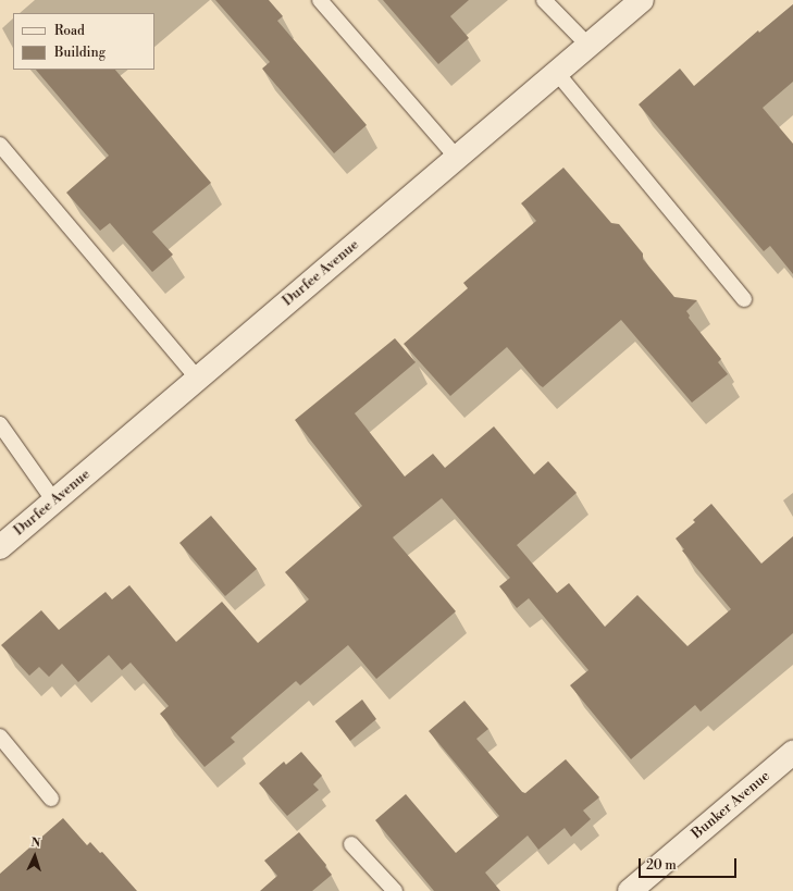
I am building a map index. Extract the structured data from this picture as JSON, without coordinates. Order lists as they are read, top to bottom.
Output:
{
  "streets": {
    "main road": ["Durfee Avenue", "Bunker Avenue"]
  },
  "legend": ["Road", "Building"],
  "scale_bar": "20 m",
  "north": "top"
}
